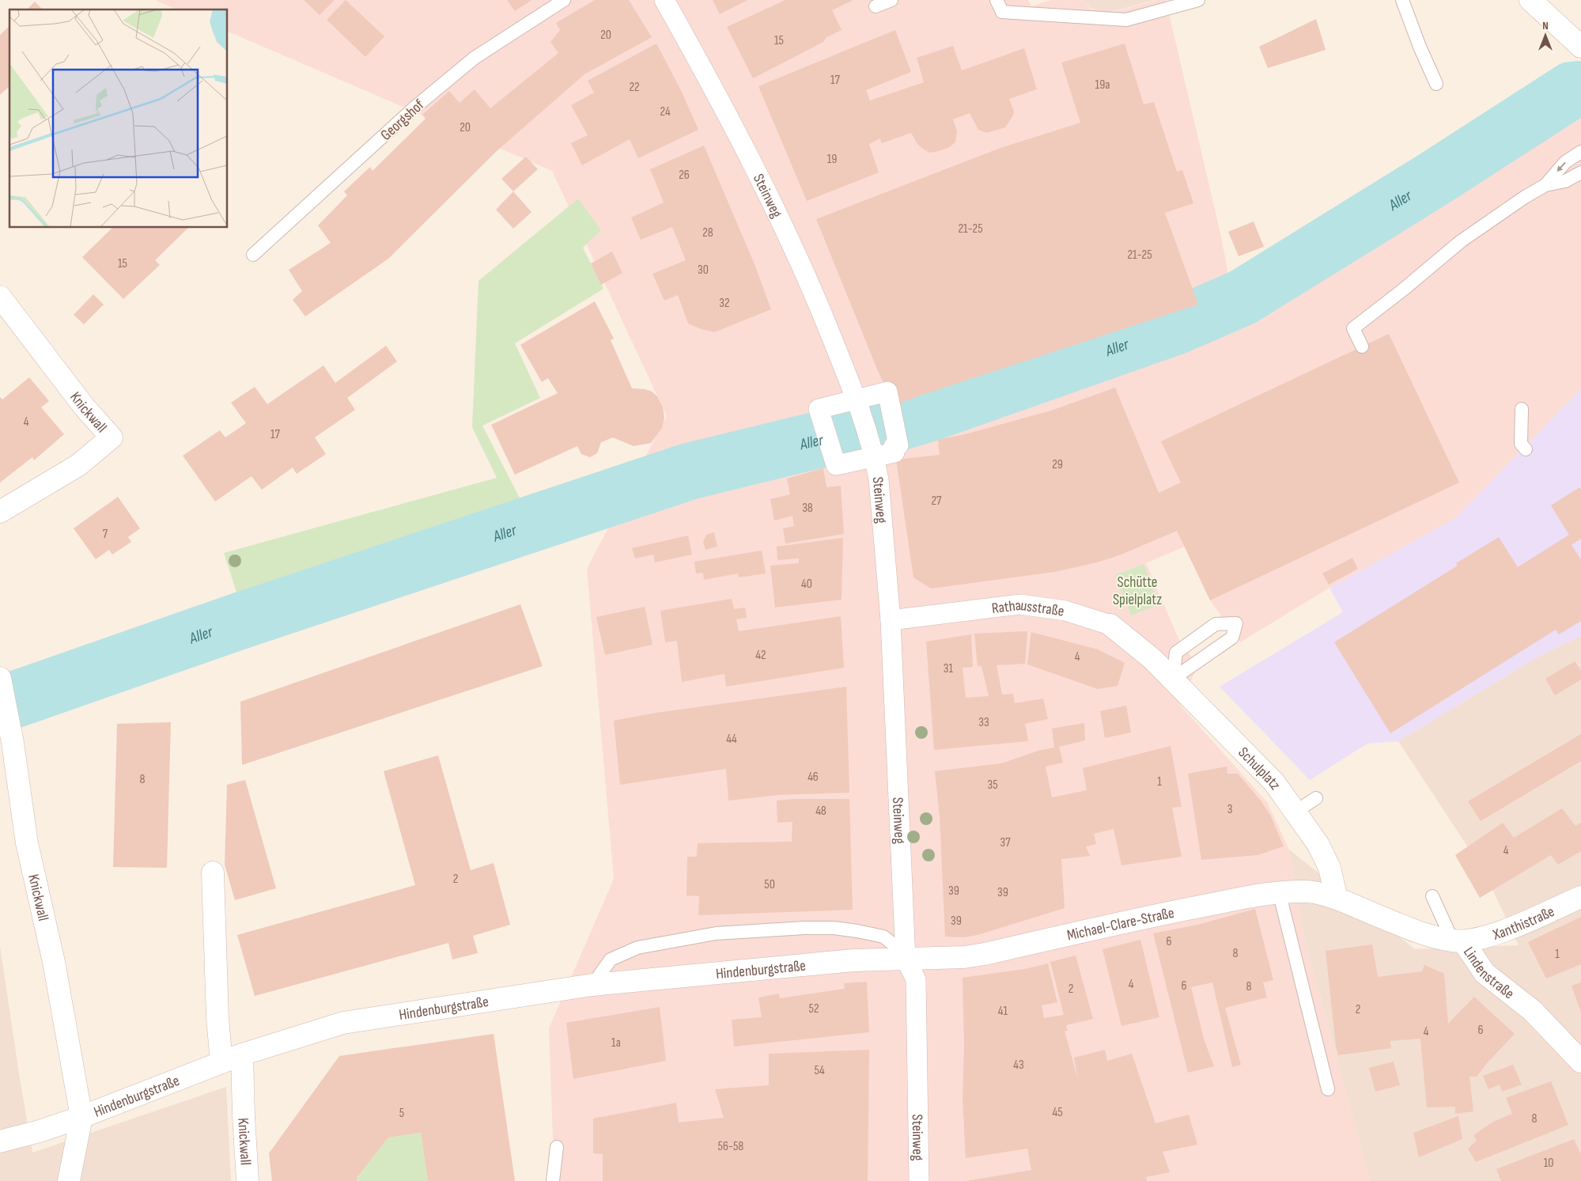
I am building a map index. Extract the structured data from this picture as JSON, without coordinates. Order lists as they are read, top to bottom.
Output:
{
  "streets": {
    "street": [
      "Steinweg",
      "Knickwall",
      "Rathausstraße",
      "Schulplatz",
      "Xanthistraße",
      "Michael-Clare-Straße",
      "Hindenburgstraße",
      "Lindenstraße"
    ],
    "lane": ["Georgshof"]
  },
  "crossings": [
    ["Steinweg", "Rathausstraße"],
    ["Steinweg", "Michael-Clare-Straße"],
    ["Steinweg", "Hindenburgstraße"],
    ["Knickwall", "Hindenburgstraße"],
    ["Rathausstraße", "Schulplatz"],
    ["Schulplatz", "Michael-Clare-Straße"],
    ["Schulplatz", "Lindenstraße"],
    ["Xanthistraße", "Lindenstraße"],
    ["Michael-Clare-Straße", "Hindenburgstraße"],
    ["Michael-Clare-Straße", "Lindenstraße"]
  ],
  "water": ["Aller"],
  "parks": ["Schütte Spielplatz"],
  "house_numbers": [
    "20",
    "15",
    "17",
    "19a",
    "22",
    "24",
    "20",
    "19",
    "26",
    "21-25",
    "28",
    "21-25",
    "15",
    "30",
    "32",
    "4",
    "17",
    "29",
    "27",
    "38",
    "7",
    "40",
    "42",
    "4",
    "31",
    "33",
    "44",
    "46",
    "8",
    "1",
    "35",
    "3",
    "48",
    "37",
    "4",
    "2",
    "50",
    "39",
    "39",
    "39",
    "6",
    "8",
    "1",
    "4",
    "6",
    "8",
    "2",
    "52",
    "2",
    "41",
    "6",
    "4",
    "1a",
    "43",
    "54",
    "45",
    "5",
    "8",
    "56-58",
    "10"
  ],
  "north": "top"
}
